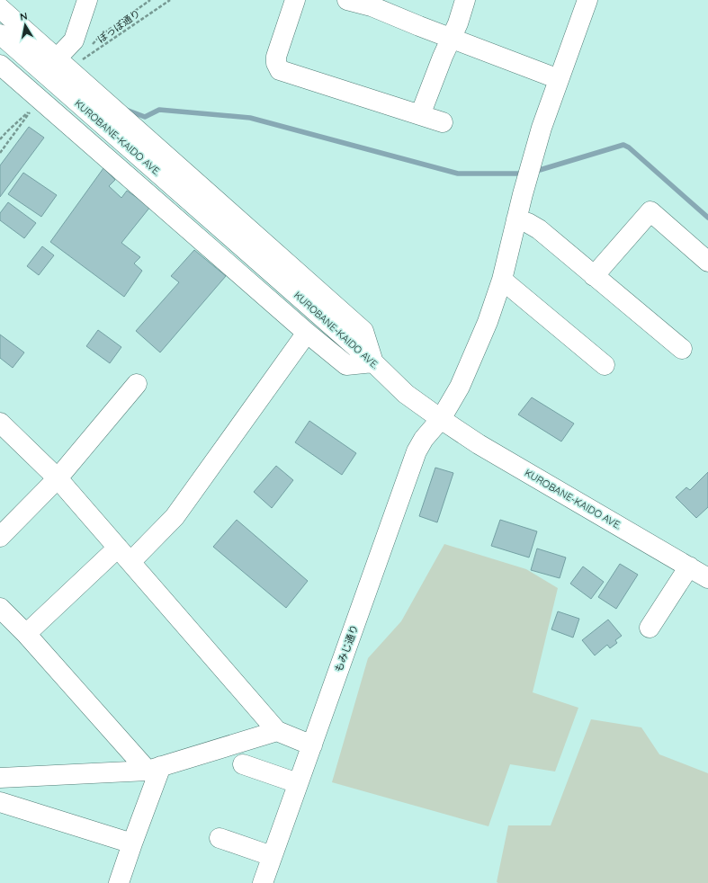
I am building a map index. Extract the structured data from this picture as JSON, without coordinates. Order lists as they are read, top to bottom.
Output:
{
  "streets": {
    "street": ["KUROBANE-KAIDO AVE.", "もみじ通り"],
    "path": ["ぽっぽ通り"]
  },
  "crossings": [
    ["KUROBANE-KAIDO AVE.", "もみじ通り"]
  ],
  "north": "top"
}
